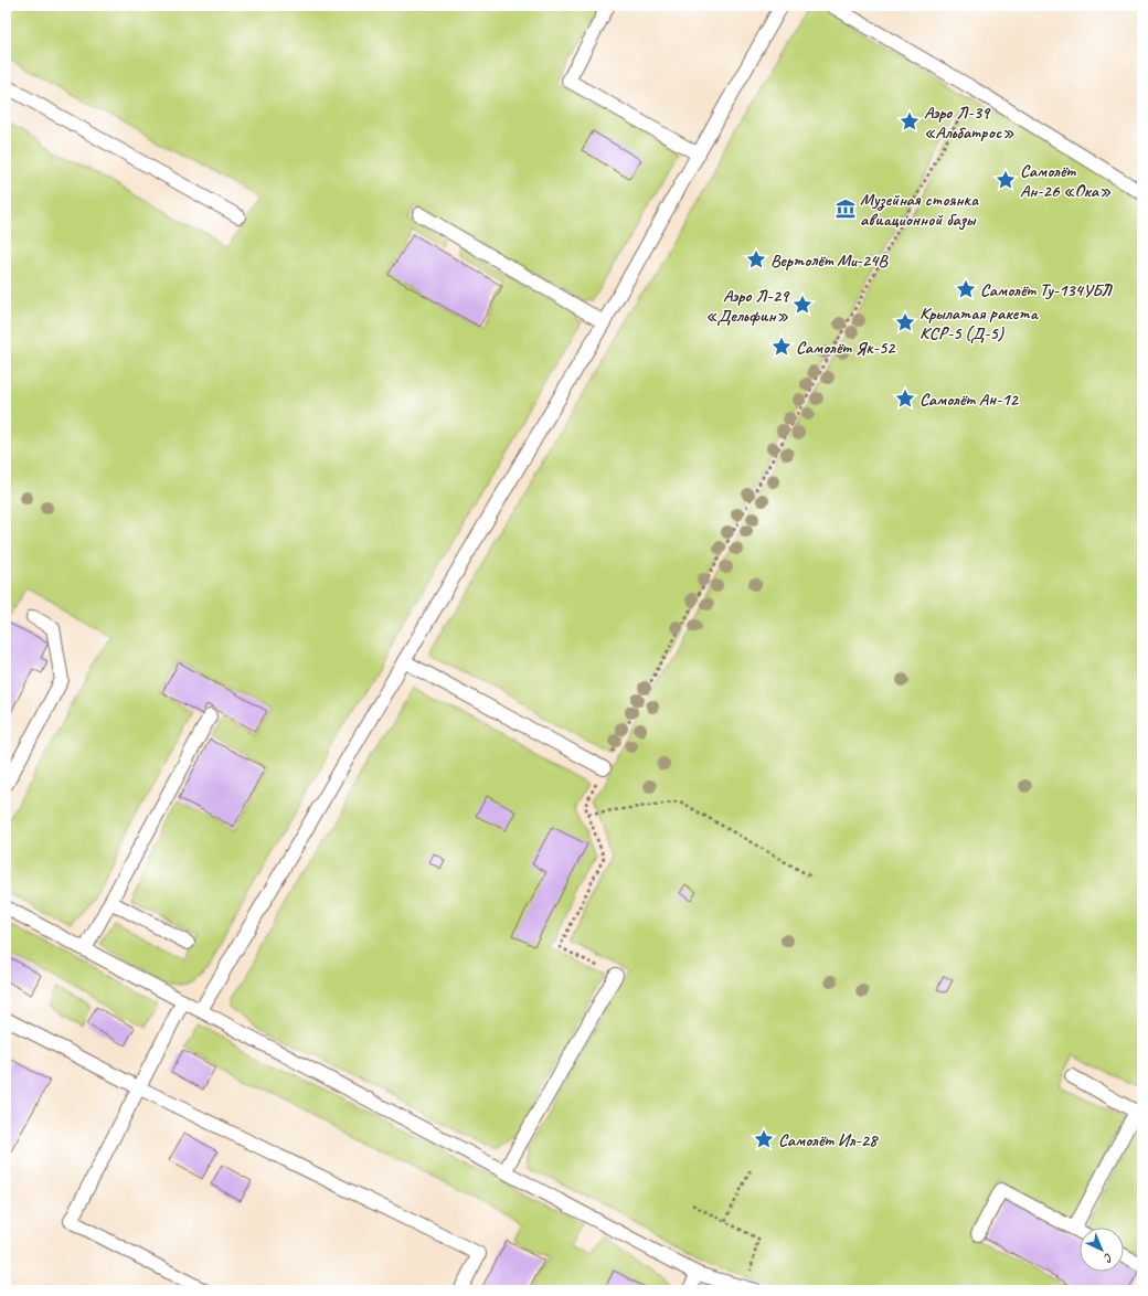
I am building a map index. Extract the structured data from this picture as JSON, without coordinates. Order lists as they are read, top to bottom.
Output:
{
  "places": {
    "place": [
      "Аэро Л-39 «Альбатрос»",
      "Самолёт Ан-26 «Ока»",
      "Вертолёт Ми-24В",
      "Самолёт Ту-134УБЛ",
      "Аэро Л-29 «Дельфин»",
      "Крылатая ракета КСР-5 (Д-5)",
      "Самолёт Як-52",
      "Самолёт Ан-12",
      "Самолёт Ил-28"
    ],
    "museum": ["Музейная стоянка авиационной базы"]
  },
  "north": "bottom right"
}
